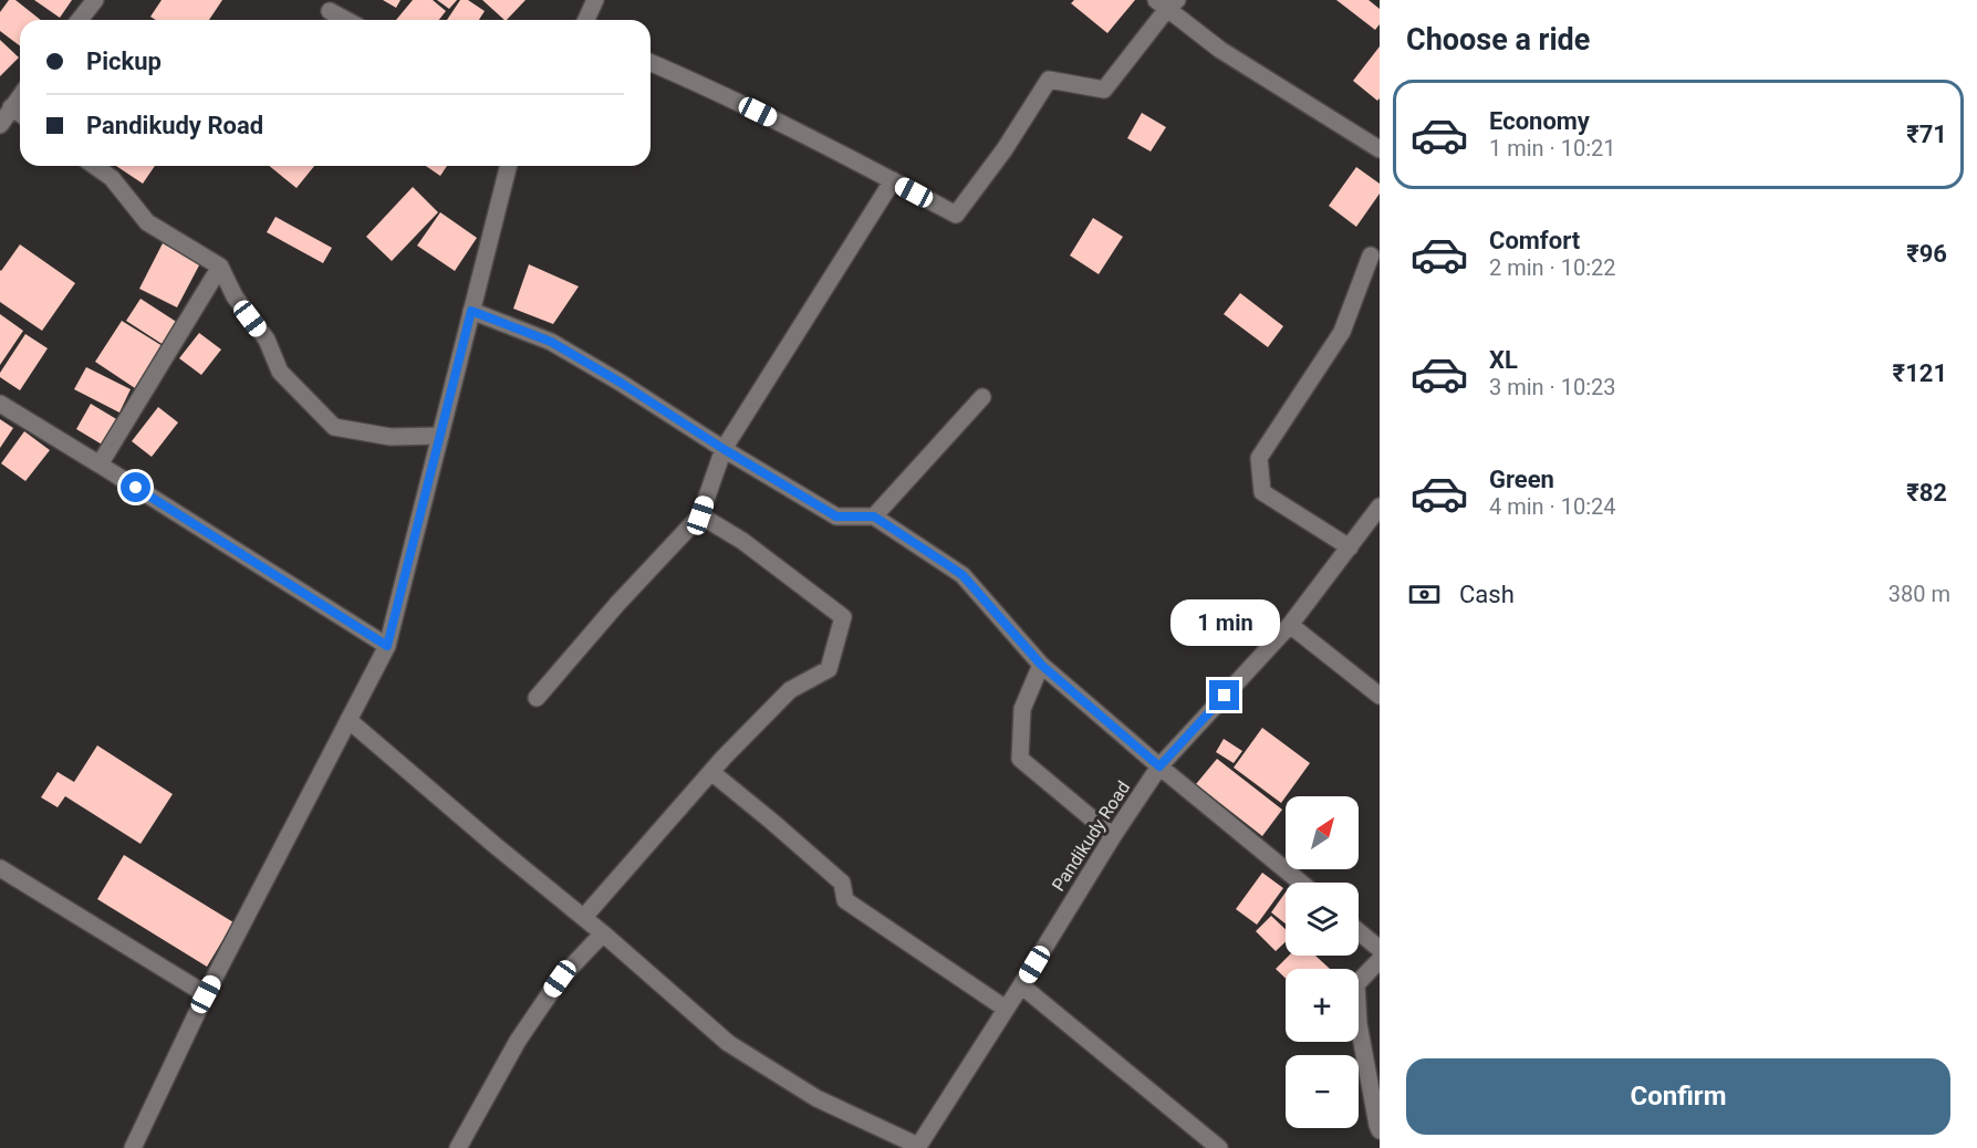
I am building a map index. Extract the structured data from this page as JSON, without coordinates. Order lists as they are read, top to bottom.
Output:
{
  "streets": {
    "street": ["Pandikudy Road"]
  },
  "north": "top right",
  "page": {
    "heading": "Choose a ride",
    "banner": ["Pickup", "Pandikudy Road"],
    "list": [
      {
        "name": "Economy",
        "note": "1 min · 10:21",
        "value": "₹71"
      },
      {
        "name": "Comfort",
        "note": "2 min · 10:22",
        "value": "₹96"
      },
      {
        "name": "XL",
        "note": "3 min · 10:23",
        "value": "₹121"
      },
      {
        "name": "Green",
        "note": "4 min · 10:24",
        "value": "₹82"
      }
    ],
    "pay": ["Cash", "380 m"],
    "bubble": "1 min",
    "map_buttons": ["+", "−"],
    "buttons": "Confirm"
  }
}
